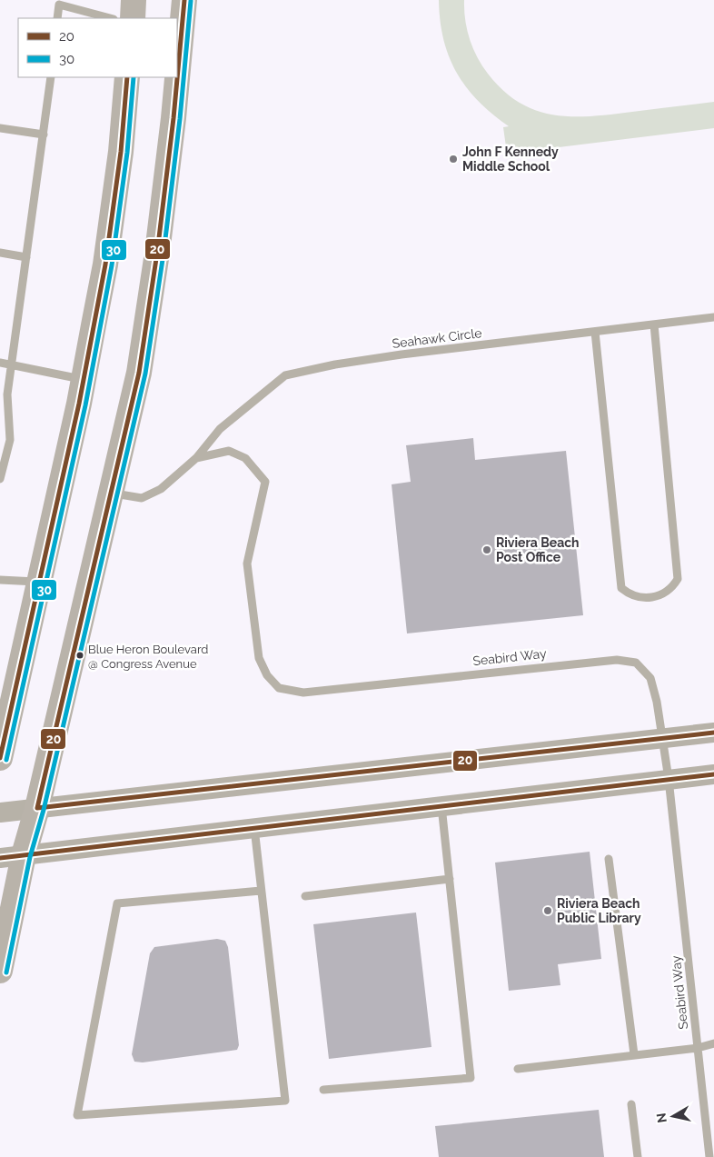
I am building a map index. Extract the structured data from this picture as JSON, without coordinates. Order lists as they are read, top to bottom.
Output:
{
  "streets": {
    "lane": ["Seahawk Circle", "Seabird Way"]
  },
  "crossings": [
    ["Seahawk Circle", "Seabird Way"]
  ],
  "places": [
    "John F Kennedy Middle School",
    "Riviera Beach Post Office",
    "Blue Heron Boulevard @ Congress Avenue",
    "Riviera Beach Public Library"
  ],
  "lines": ["transit line 20", "transit line 30"],
  "legend": ["20", "30"],
  "north": "left"
}
